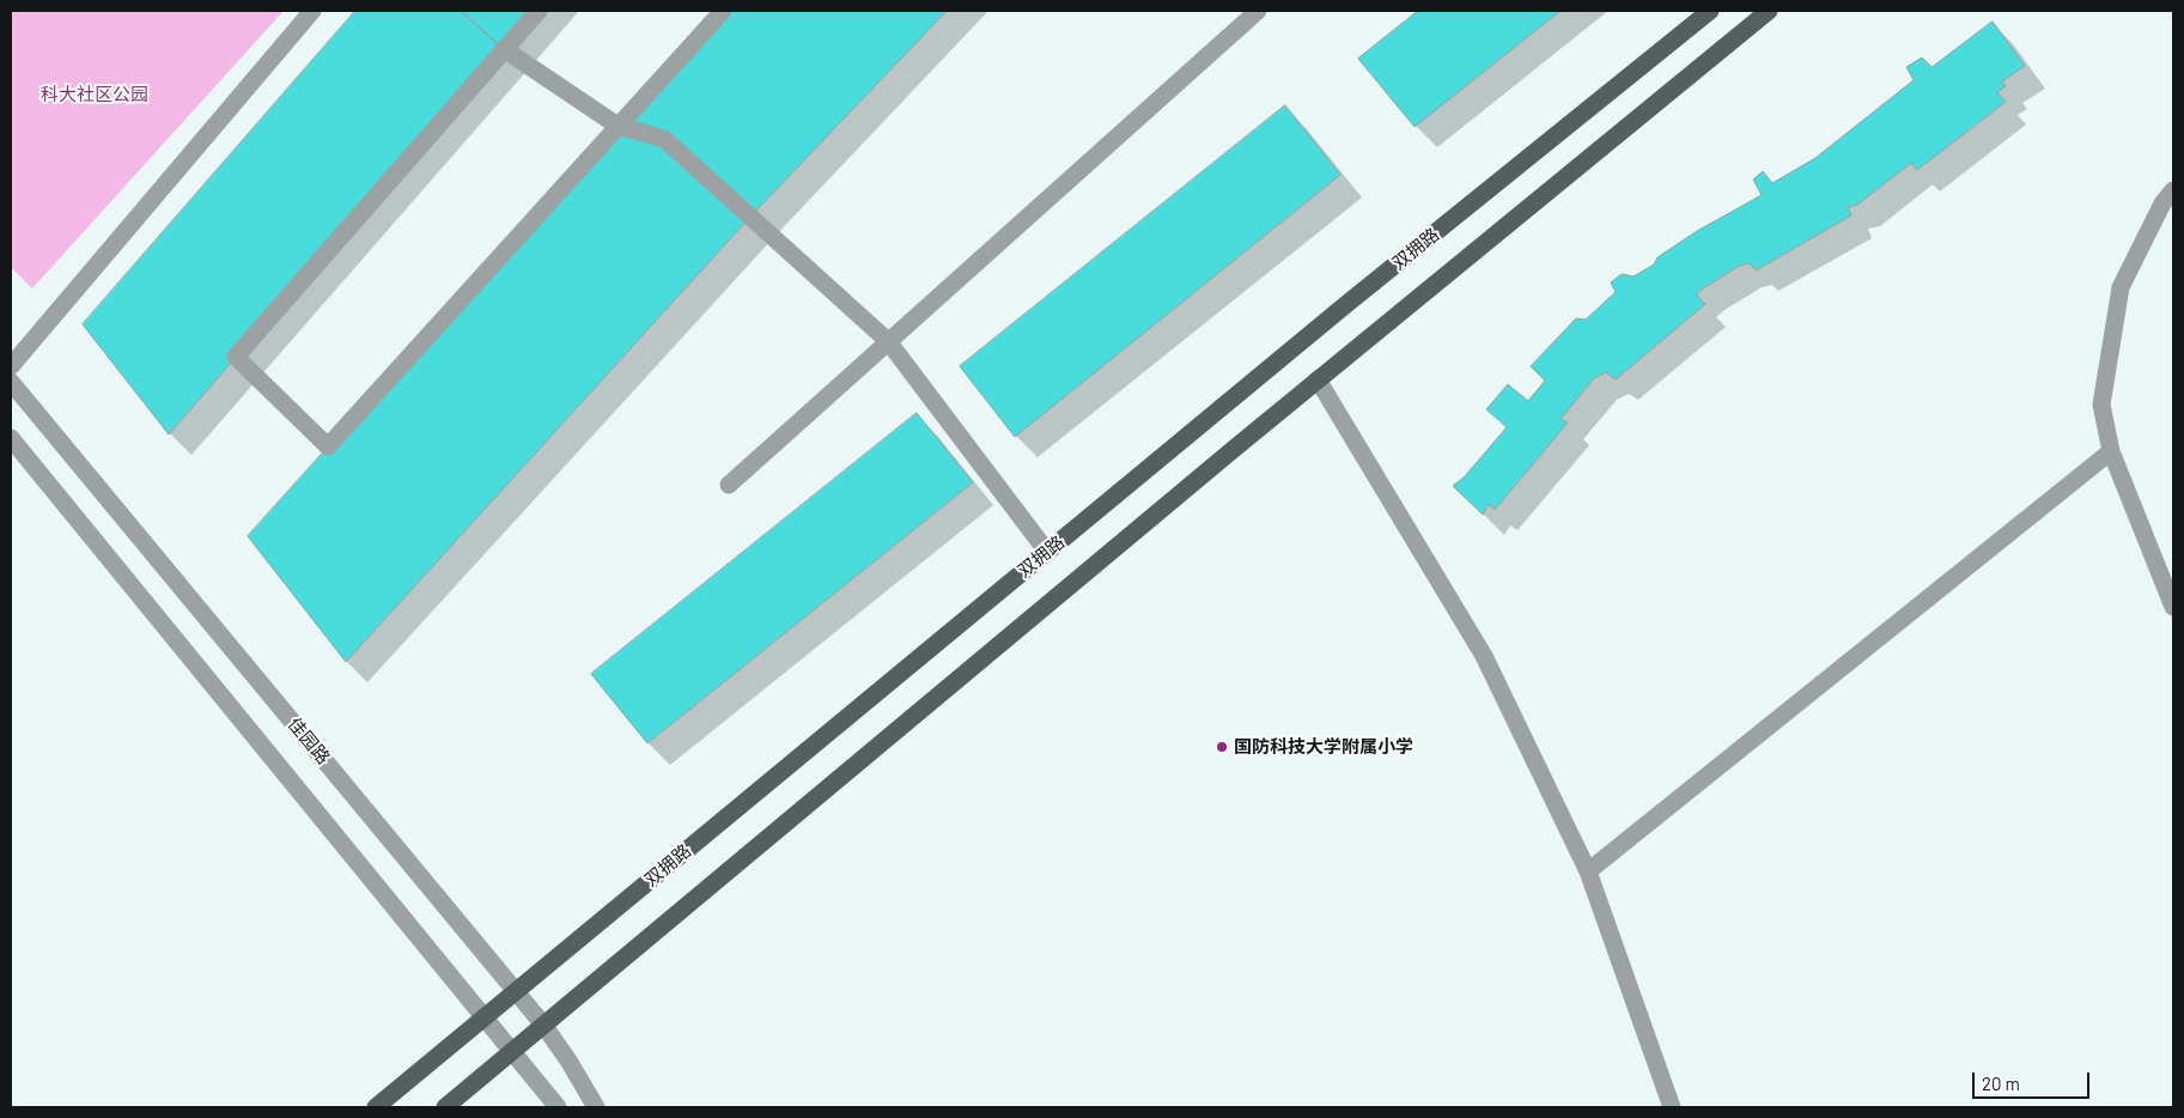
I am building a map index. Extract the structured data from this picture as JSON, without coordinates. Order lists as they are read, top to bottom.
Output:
{
  "streets": {
    "main road": ["双拥路"],
    "street": ["佳园路"]
  },
  "crossings": [
    ["双拥路", "佳园路"]
  ],
  "parks": ["科大社区公园"],
  "places": ["国防科技大学附属小学"],
  "scale_bar": "20 m"
}
